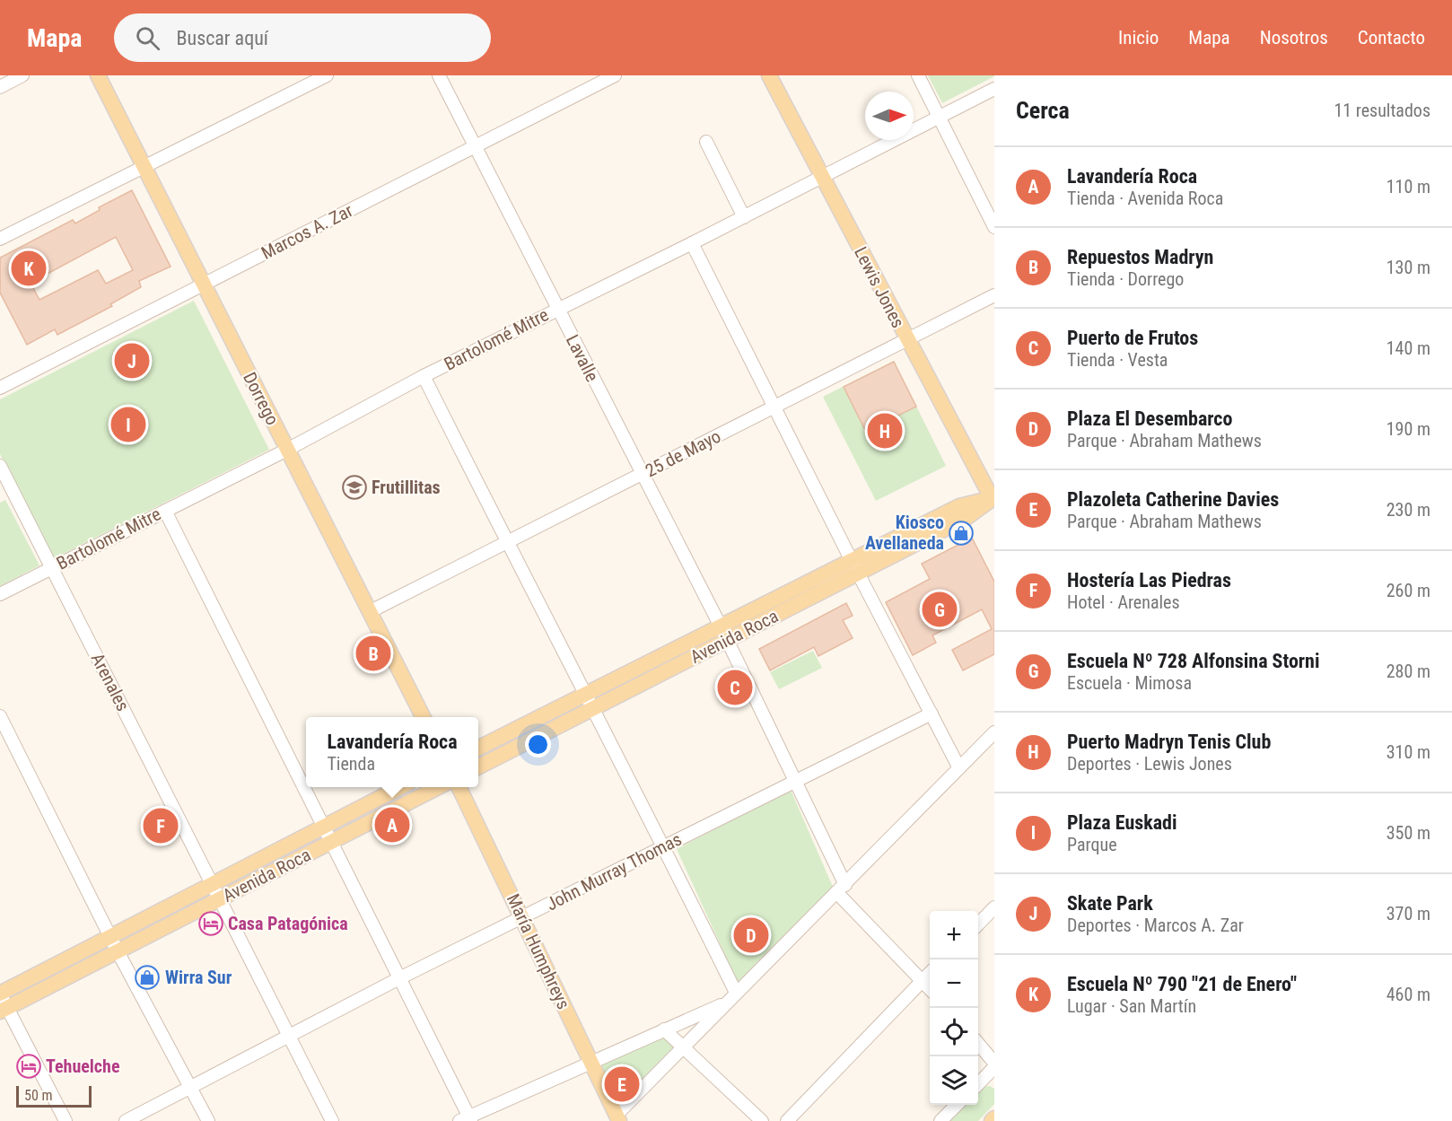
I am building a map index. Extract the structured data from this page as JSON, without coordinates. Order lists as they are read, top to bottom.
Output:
{
  "streets": {
    "main road": [
      "Lewis Jones",
      "Dorrego",
      "Avenida Roca",
      "María Humphreys"
    ],
    "street": [
      "Marcos A. Zar",
      "Bartolomé Mitre",
      "Lavalle",
      "25 de Mayo",
      "Arenales",
      "John Murray Thomas"
    ]
  },
  "crossings": [
    ["Marcos A. Zar", "Lavalle"],
    ["Marcos A. Zar", "Dorrego"],
    ["Lewis Jones", "Bartolomé Mitre"],
    ["Lewis Jones", "25 de Mayo"],
    ["Lewis Jones", "Avenida Roca"],
    ["Bartolomé Mitre", "Lavalle"],
    ["Bartolomé Mitre", "Dorrego"],
    ["Bartolomé Mitre", "Arenales"],
    ["Lavalle", "25 de Mayo"],
    ["Lavalle", "Avenida Roca"],
    ["Lavalle", "John Murray Thomas"],
    ["Dorrego", "25 de Mayo"],
    ["Avenida Roca", "Arenales"],
    ["Arenales", "John Murray Thomas"],
    ["John Murray Thomas", "María Humphreys"]
  ],
  "places": {
    "school or university": ["Frutillitas"],
    "shop": ["Kiosco Avellaneda", "Wirra Sur"],
    "hotel": ["Casa Patagónica", "Tehuelche"]
  },
  "scale_bar": "50 m",
  "north": "right",
  "page": {
    "header": "Mapa",
    "search": "Buscar aquí",
    "nav": [
      "Inicio",
      "Mapa",
      "Nosotros",
      "Contacto"
    ],
    "heading": ["Cerca", "11 resultados"],
    "list": [
      {
        "mark": "A",
        "name": "Lavandería Roca",
        "note": "Tienda · Avenida Roca",
        "value": "110 m"
      },
      {
        "mark": "B",
        "name": "Repuestos Madryn",
        "note": "Tienda · Dorrego",
        "value": "130 m"
      },
      {
        "mark": "C",
        "name": "Puerto de Frutos",
        "note": "Tienda · Vesta",
        "value": "140 m"
      },
      {
        "mark": "D",
        "name": "Plaza El Desembarco",
        "note": "Parque · Abraham Mathews",
        "value": "190 m"
      },
      {
        "mark": "E",
        "name": "Plazoleta Catherine Davies",
        "note": "Parque · Abraham Mathews",
        "value": "230 m"
      },
      {
        "mark": "F",
        "name": "Hostería Las Piedras",
        "note": "Hotel · Arenales",
        "value": "260 m"
      },
      {
        "mark": "G",
        "name": "Escuela Nº 728 Alfonsina Storni",
        "note": "Escuela · Mimosa",
        "value": "280 m"
      },
      {
        "mark": "H",
        "name": "Puerto Madryn Tenis Club",
        "note": "Deportes · Lewis Jones",
        "value": "310 m"
      },
      {
        "mark": "I",
        "name": "Plaza Euskadi",
        "note": "Parque",
        "value": "350 m"
      },
      {
        "mark": "J",
        "name": "Skate Park",
        "note": "Deportes · Marcos A. Zar",
        "value": "370 m"
      },
      {
        "mark": "K",
        "name": "Escuela Nº 790 \"21 de Enero\"",
        "note": "Lugar · San Martín",
        "value": "460 m"
      }
    ],
    "pins": [
      "K",
      "J",
      "I",
      "H",
      "G",
      "B",
      "C",
      "A",
      "F",
      "D",
      "E"
    ],
    "popup": ["Lavandería Roca", "Tienda"],
    "map_buttons": ["+", "−"],
    "scale": "50 m"
  }
}
